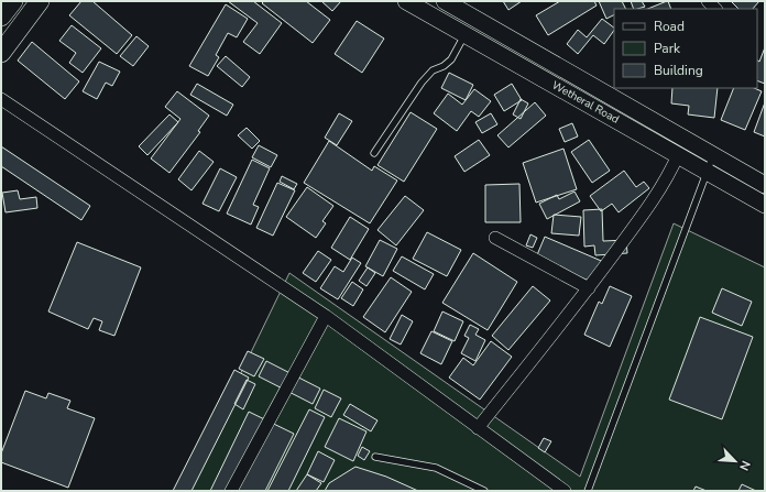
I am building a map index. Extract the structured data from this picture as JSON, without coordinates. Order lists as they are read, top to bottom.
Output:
{
  "streets": {
    "main road": ["Wetheral Road"]
  },
  "legend": ["Road", "Park", "Building"],
  "north": "bottom right"
}
